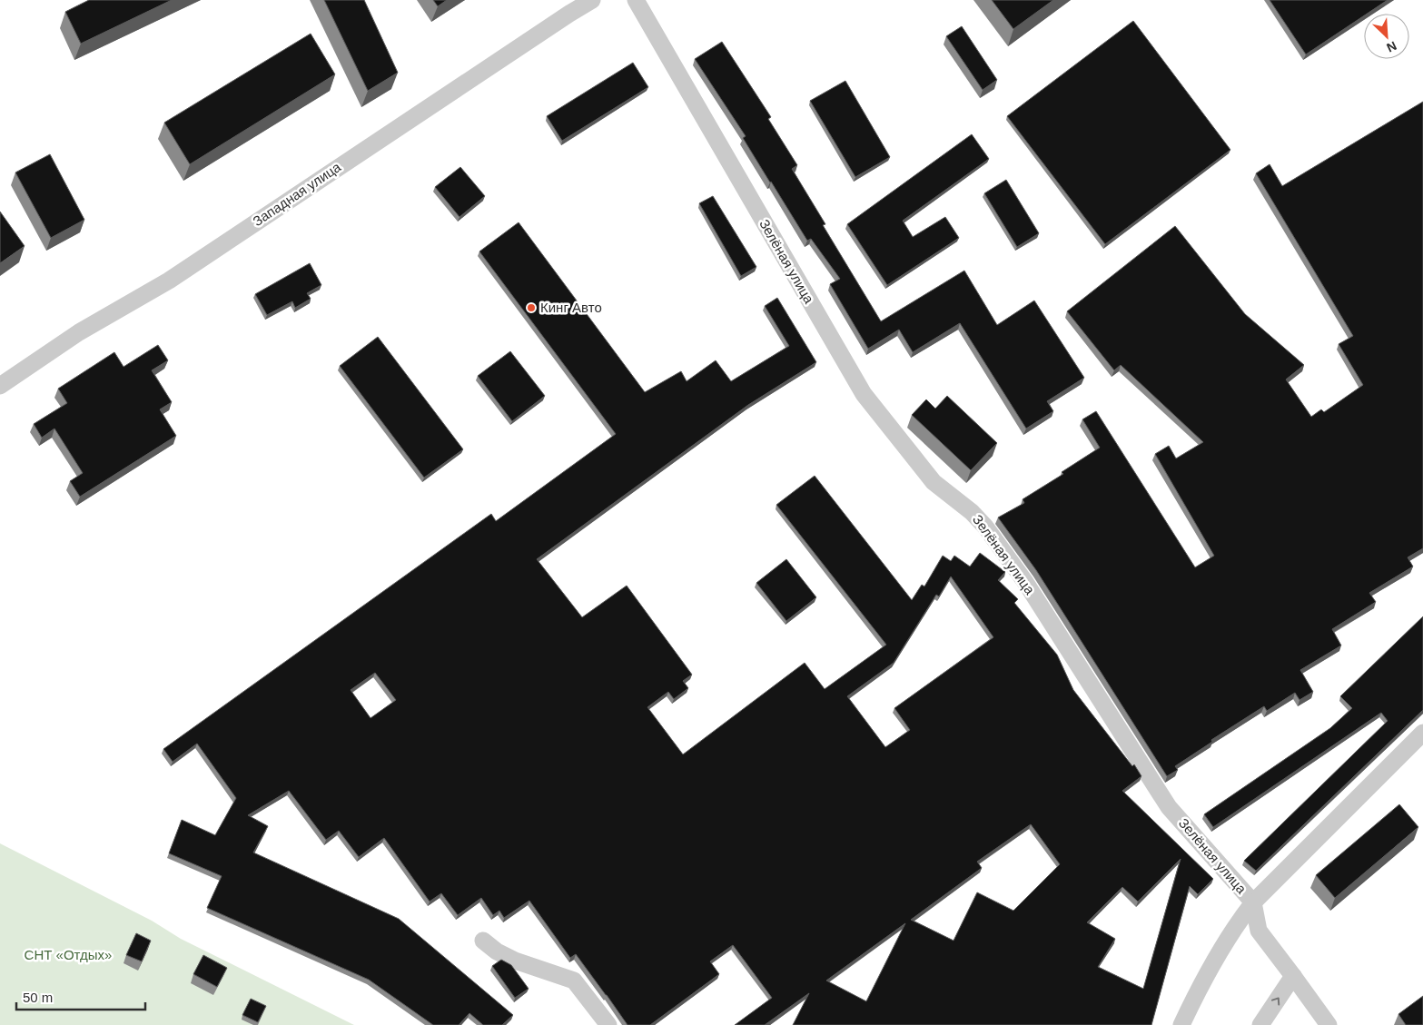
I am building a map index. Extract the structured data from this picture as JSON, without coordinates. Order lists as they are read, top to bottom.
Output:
{
  "streets": {
    "street": ["Западная улица", "Зелёная улица"]
  },
  "parks": ["СНТ «Отдых»"],
  "places": ["Кинг Авто"],
  "scale_bar": "50 m",
  "north": "bottom right"
}
